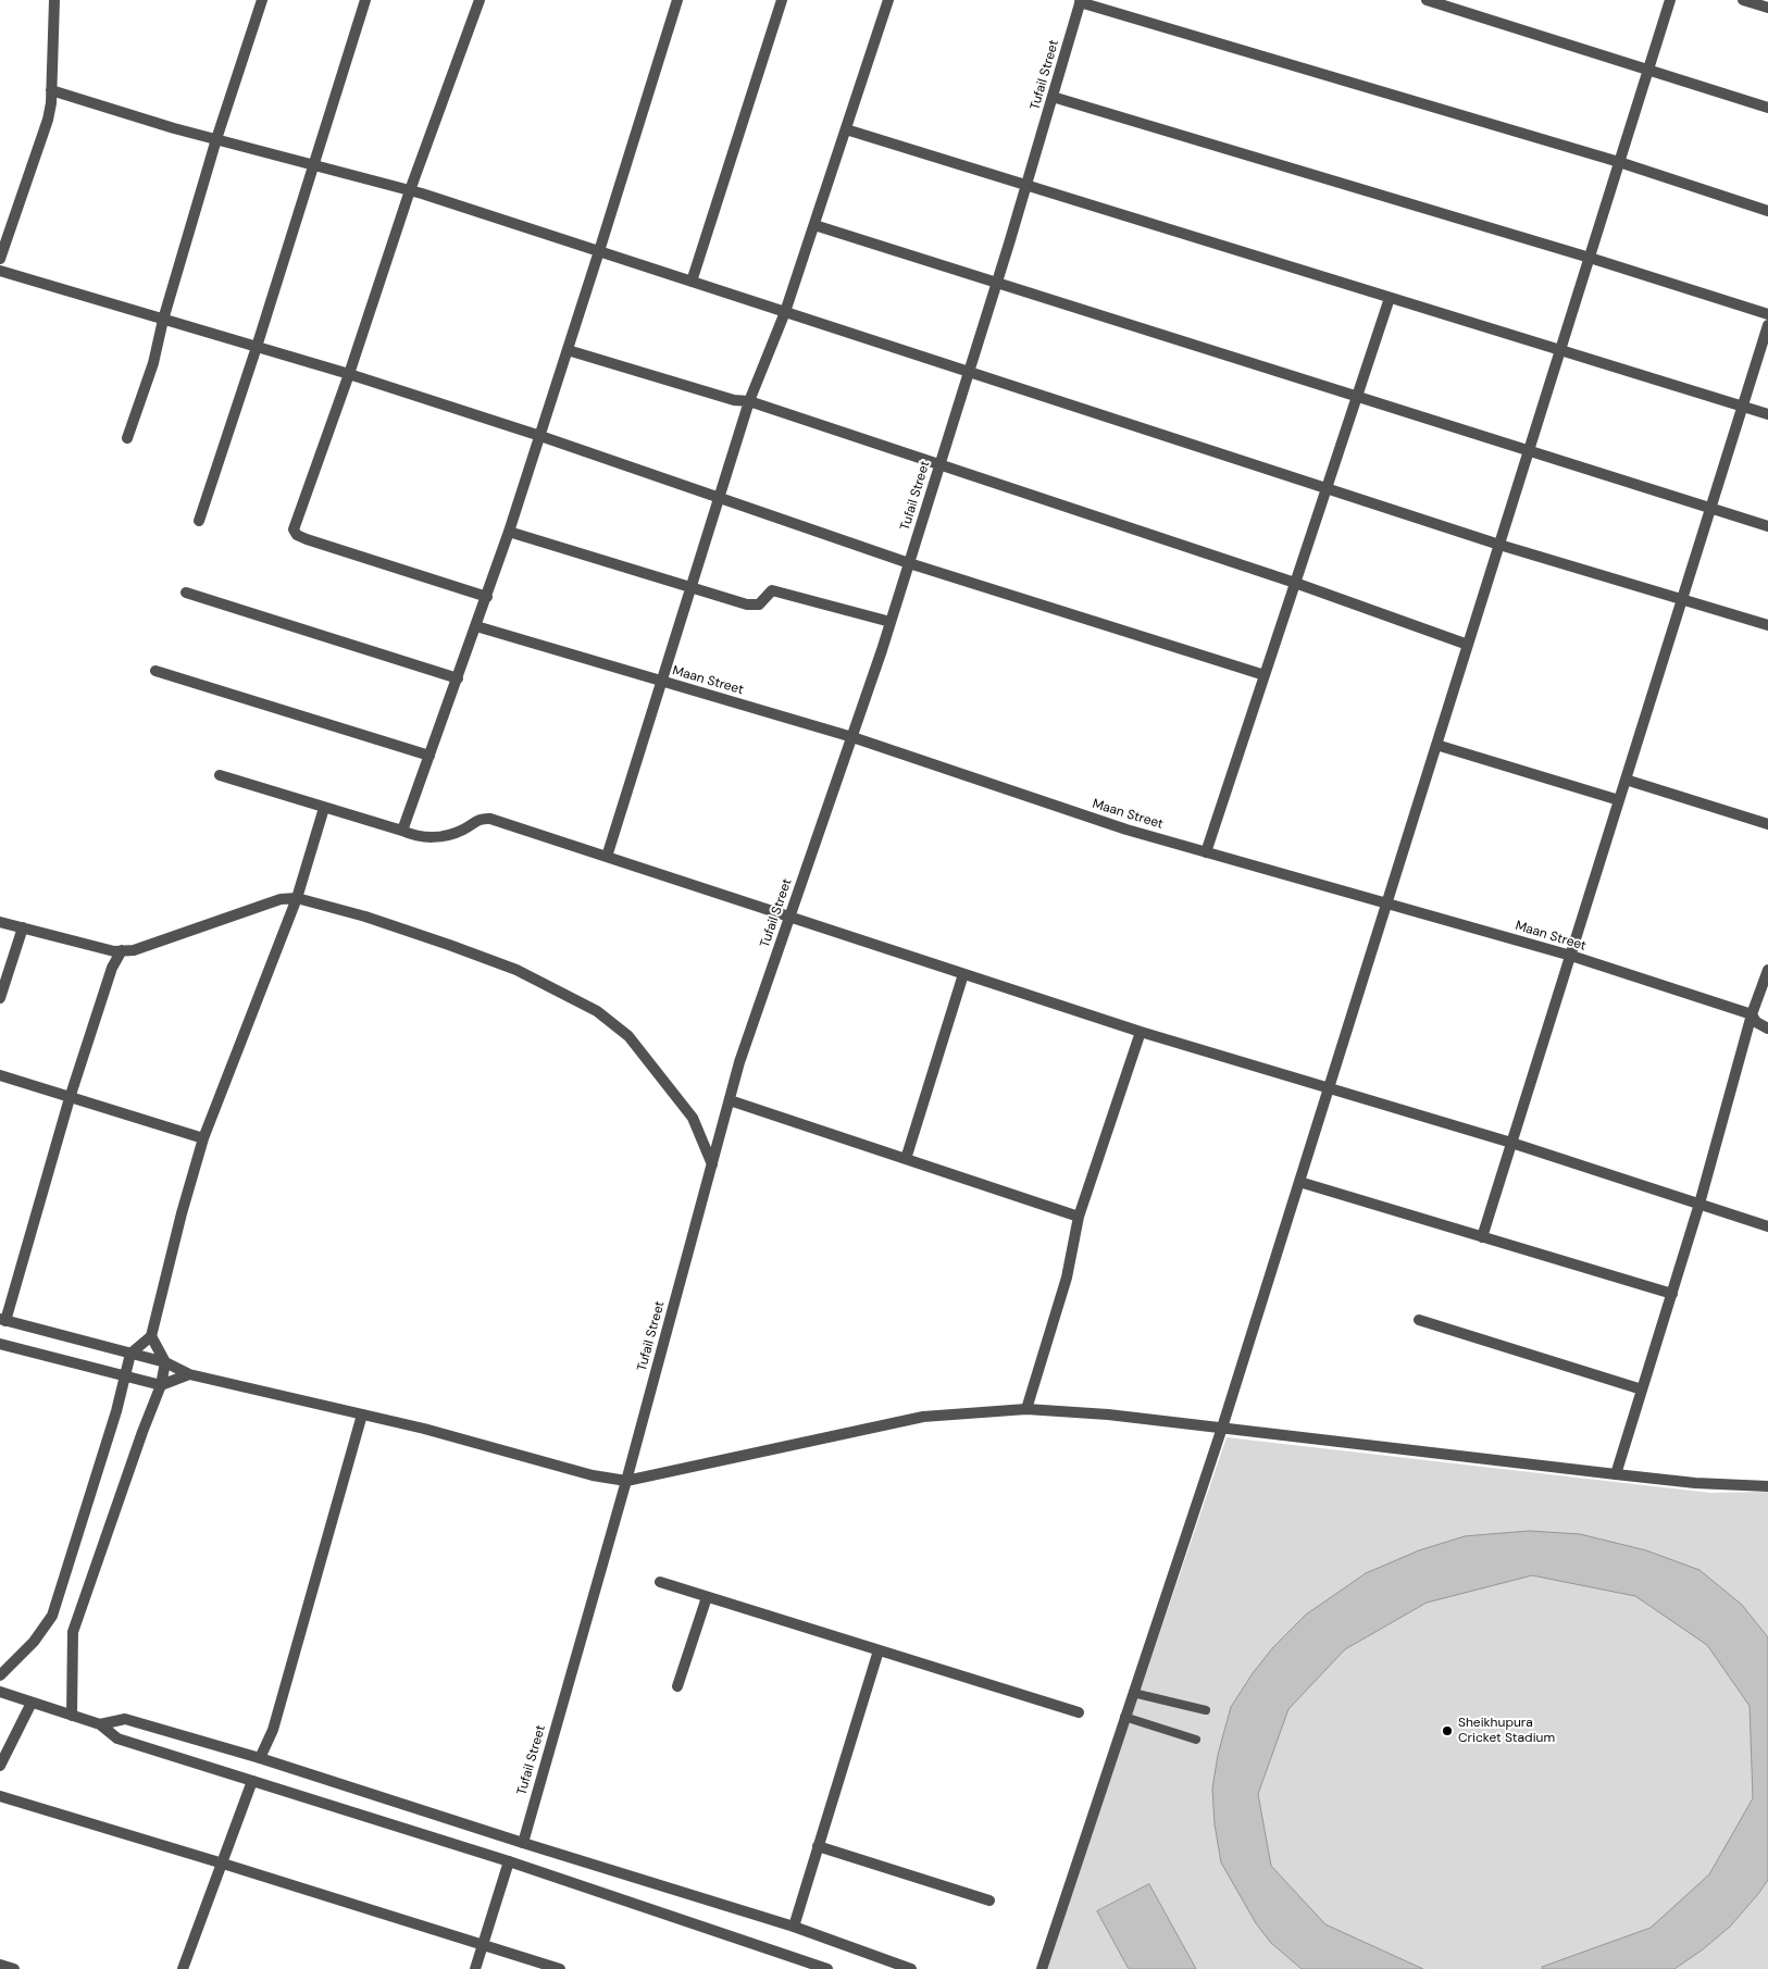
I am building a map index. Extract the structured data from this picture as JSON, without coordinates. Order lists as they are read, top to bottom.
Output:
{
  "streets": {
    "street": ["Tufail Street", "Maan Street"]
  },
  "crossings": [
    ["Tufail Street", "Maan Street"]
  ],
  "places": ["Sheikhupura Cricket Stadium"]
}
